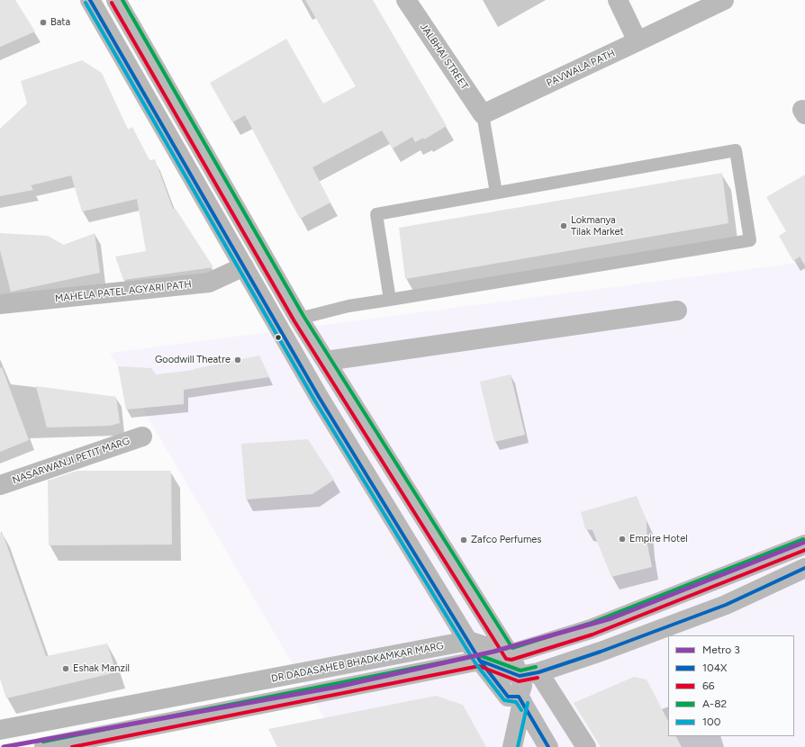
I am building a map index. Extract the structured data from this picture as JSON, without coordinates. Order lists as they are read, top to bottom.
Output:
{
  "streets": {
    "main road": ["DR DADASAHEB BHADKAMKAR MARG"],
    "street": [
      "JALBHAI STREET",
      "PAVWALA PATH",
      "MAHELA PATEL AGYARI PATH",
      "NASARWANJI PETIT MARG"
    ]
  },
  "crossings": [
    ["JALBHAI STREET", "PAVWALA PATH"]
  ],
  "places": [
    "Bata",
    "Lokmanya Tilak Market",
    "Goodwill Theatre",
    "Empire Hotel",
    "Zafco Perfumes",
    "Eshak Manzil"
  ],
  "lines": [
    "transit line 104X",
    "transit line A-82",
    "transit line 66",
    "transit line 100",
    "metro line 3"
  ],
  "legend": [
    "Metro 3",
    "104X",
    "66",
    "A-82",
    "100"
  ]
}
